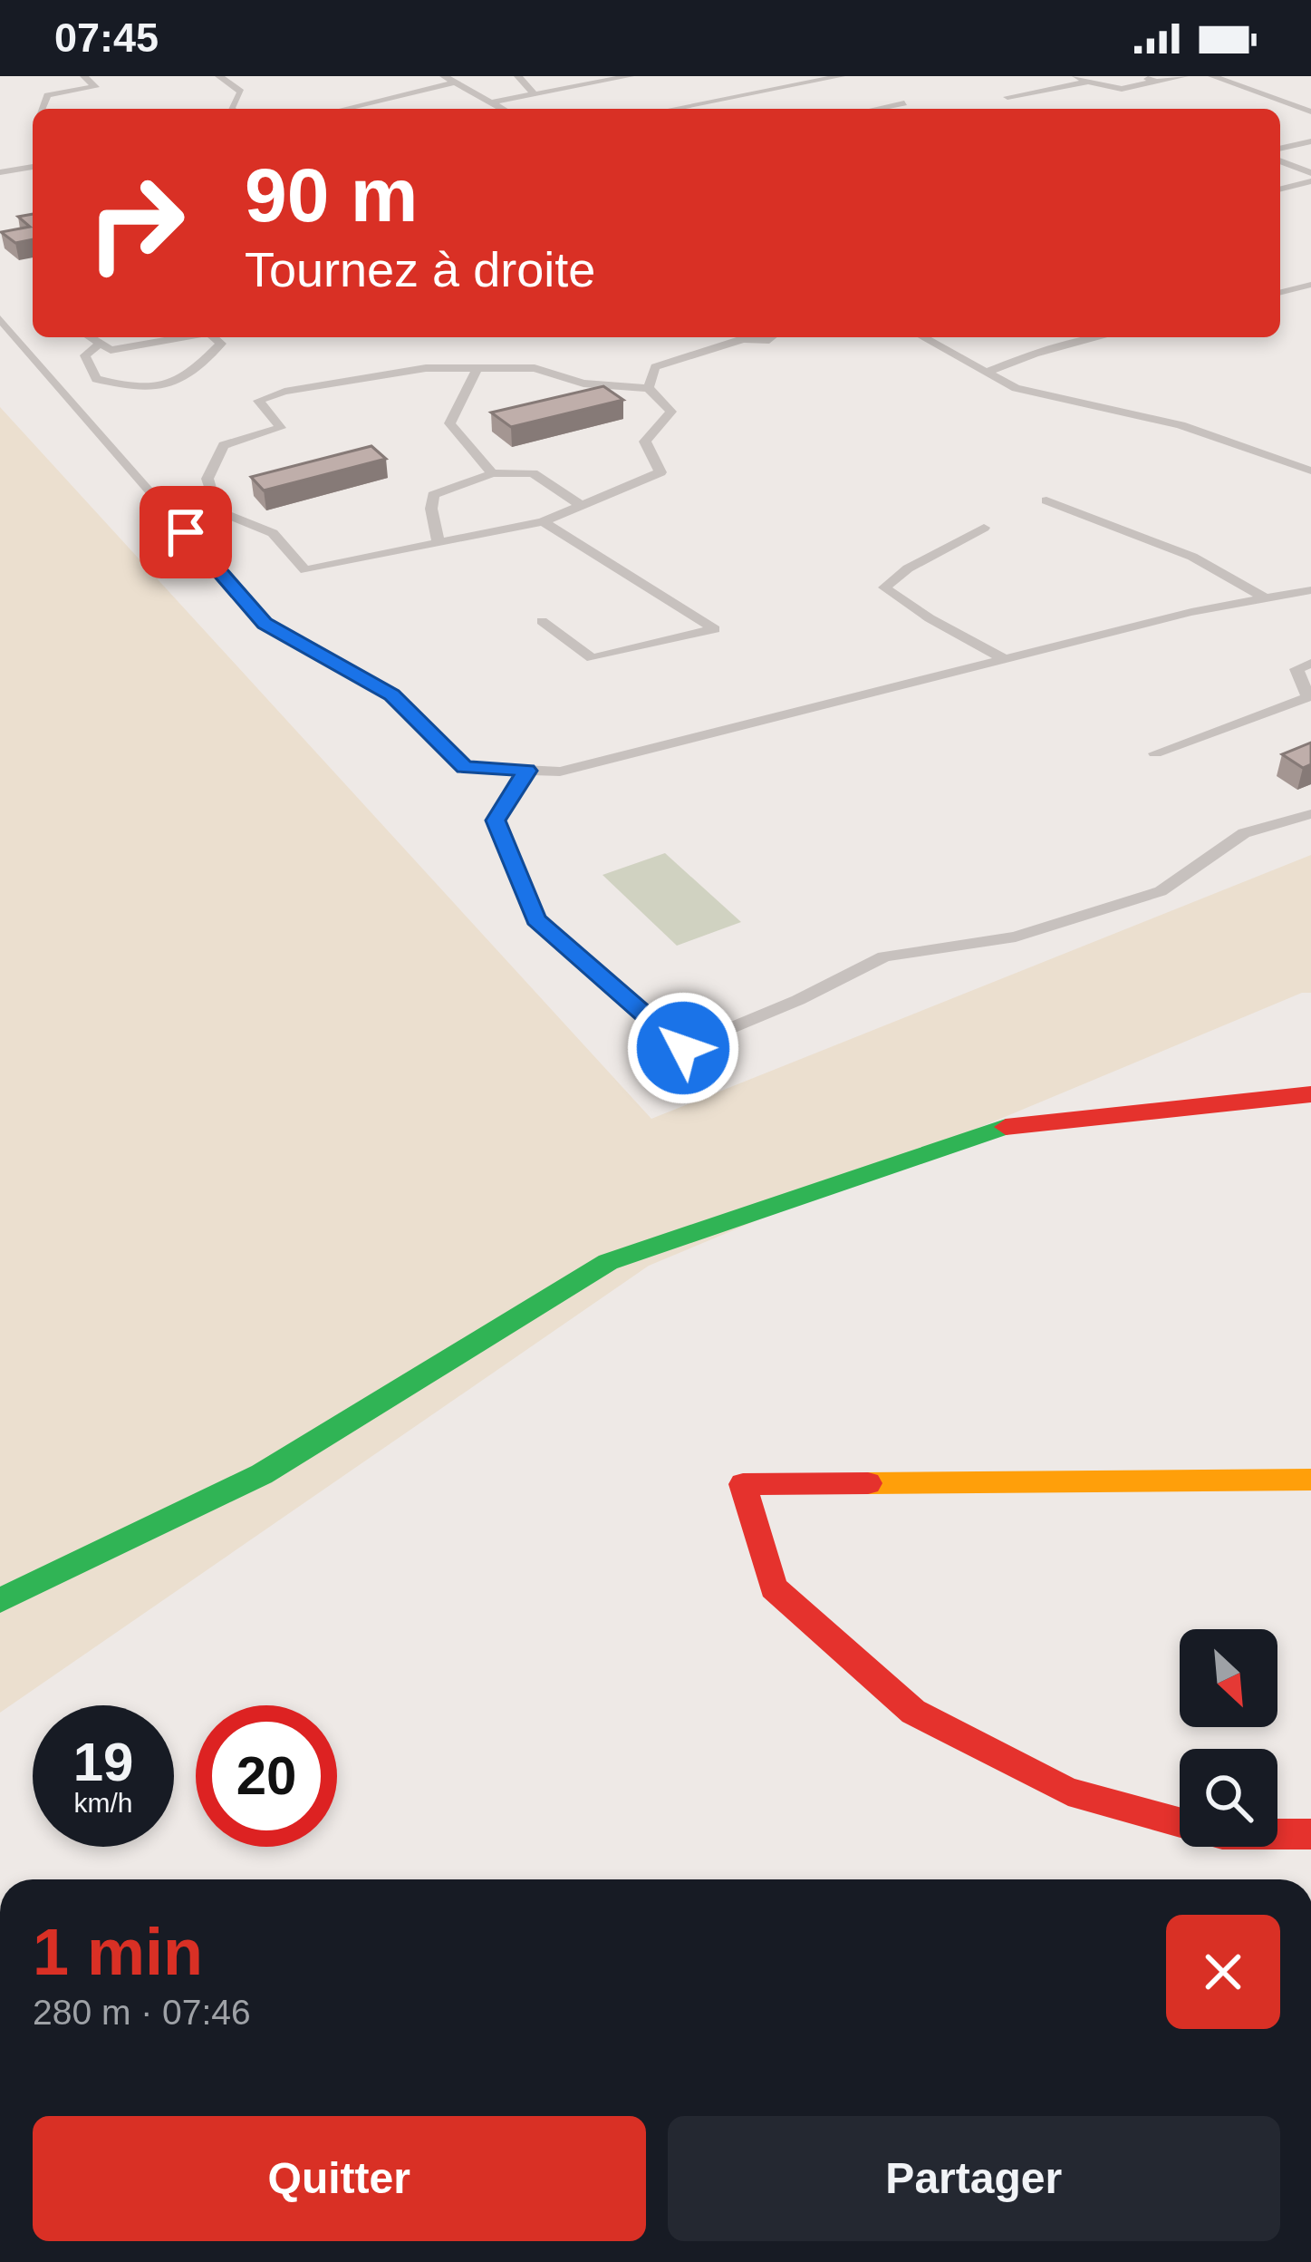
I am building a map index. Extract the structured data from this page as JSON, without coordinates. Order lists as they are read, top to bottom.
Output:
{
  "north": "bottom right",
  "page": {
    "status": "07:45",
    "turn": ["90 m", "Tournez à droite"],
    "speed": "19 km/h",
    "limit": "20",
    "heading": ["1 min", "280 m · 07:46"],
    "buttons": ["Quitter", "Partager"]
  }
}
